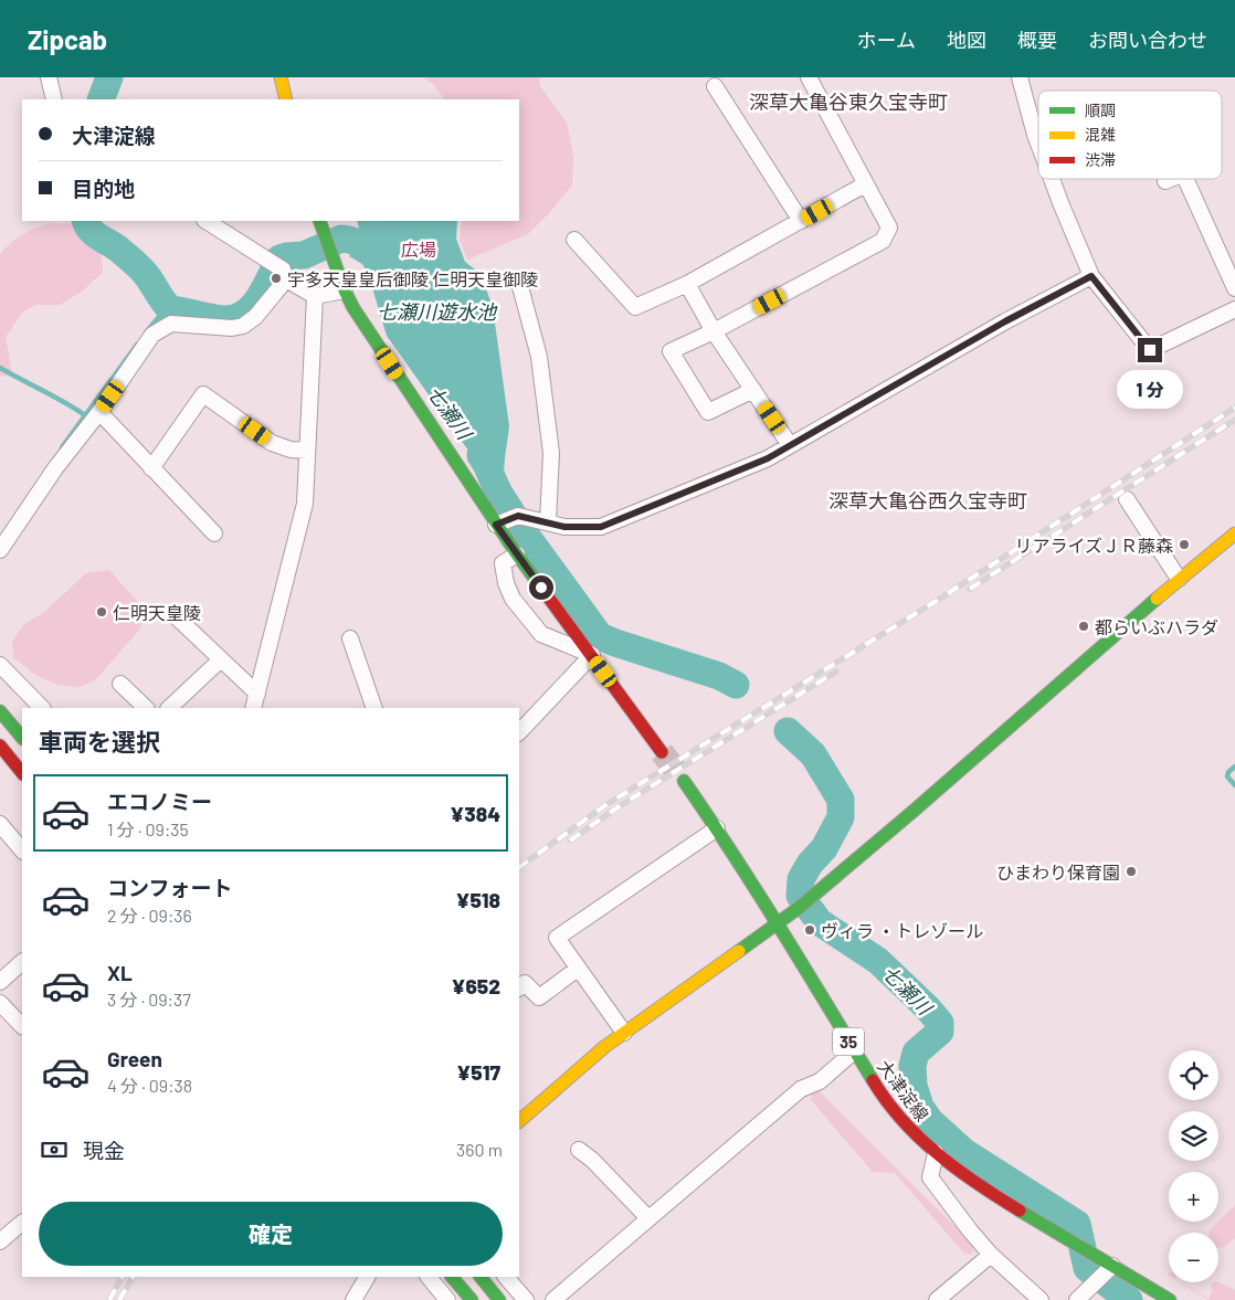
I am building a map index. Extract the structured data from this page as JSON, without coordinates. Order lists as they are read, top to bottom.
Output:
{
  "streets": {
    "main road": ["35", "大津淀線"]
  },
  "districts": ["深草大亀谷東久宝寺町", "深草大亀谷西久宝寺町"],
  "water": ["七瀬川遊水池", "七瀬川"],
  "parks": ["広場"],
  "places": [
    "宇多天皇皇后御陵 仁明天皇御陵",
    "リアライズＪＲ藤森",
    "仁明天皇陵",
    "都らいぶハラダ",
    "ひまわり保育園",
    "ヴィラ ・トレゾール"
  ],
  "legend": ["順調", "混雑", "渋滞"],
  "page": {
    "header": "Zipcab",
    "nav": [
      "ホーム",
      "地図",
      "概要",
      "お問い合わせ"
    ],
    "banner": ["大津淀線", "目的地"],
    "bubble": "1 分",
    "heading": "車両を選択",
    "list": [
      {
        "name": "エコノミー",
        "note": "1 分 · 09:35",
        "value": "¥384"
      },
      {
        "name": "コンフォート",
        "note": "2 分 · 09:36",
        "value": "¥518"
      },
      {
        "name": "XL",
        "note": "3 分 · 09:37",
        "value": "¥652"
      },
      {
        "name": "Green",
        "note": "4 分 · 09:38",
        "value": "¥517"
      }
    ],
    "map_buttons": ["+", "−"],
    "pay": ["現金", "360 m"],
    "buttons": "確定"
  }
}
